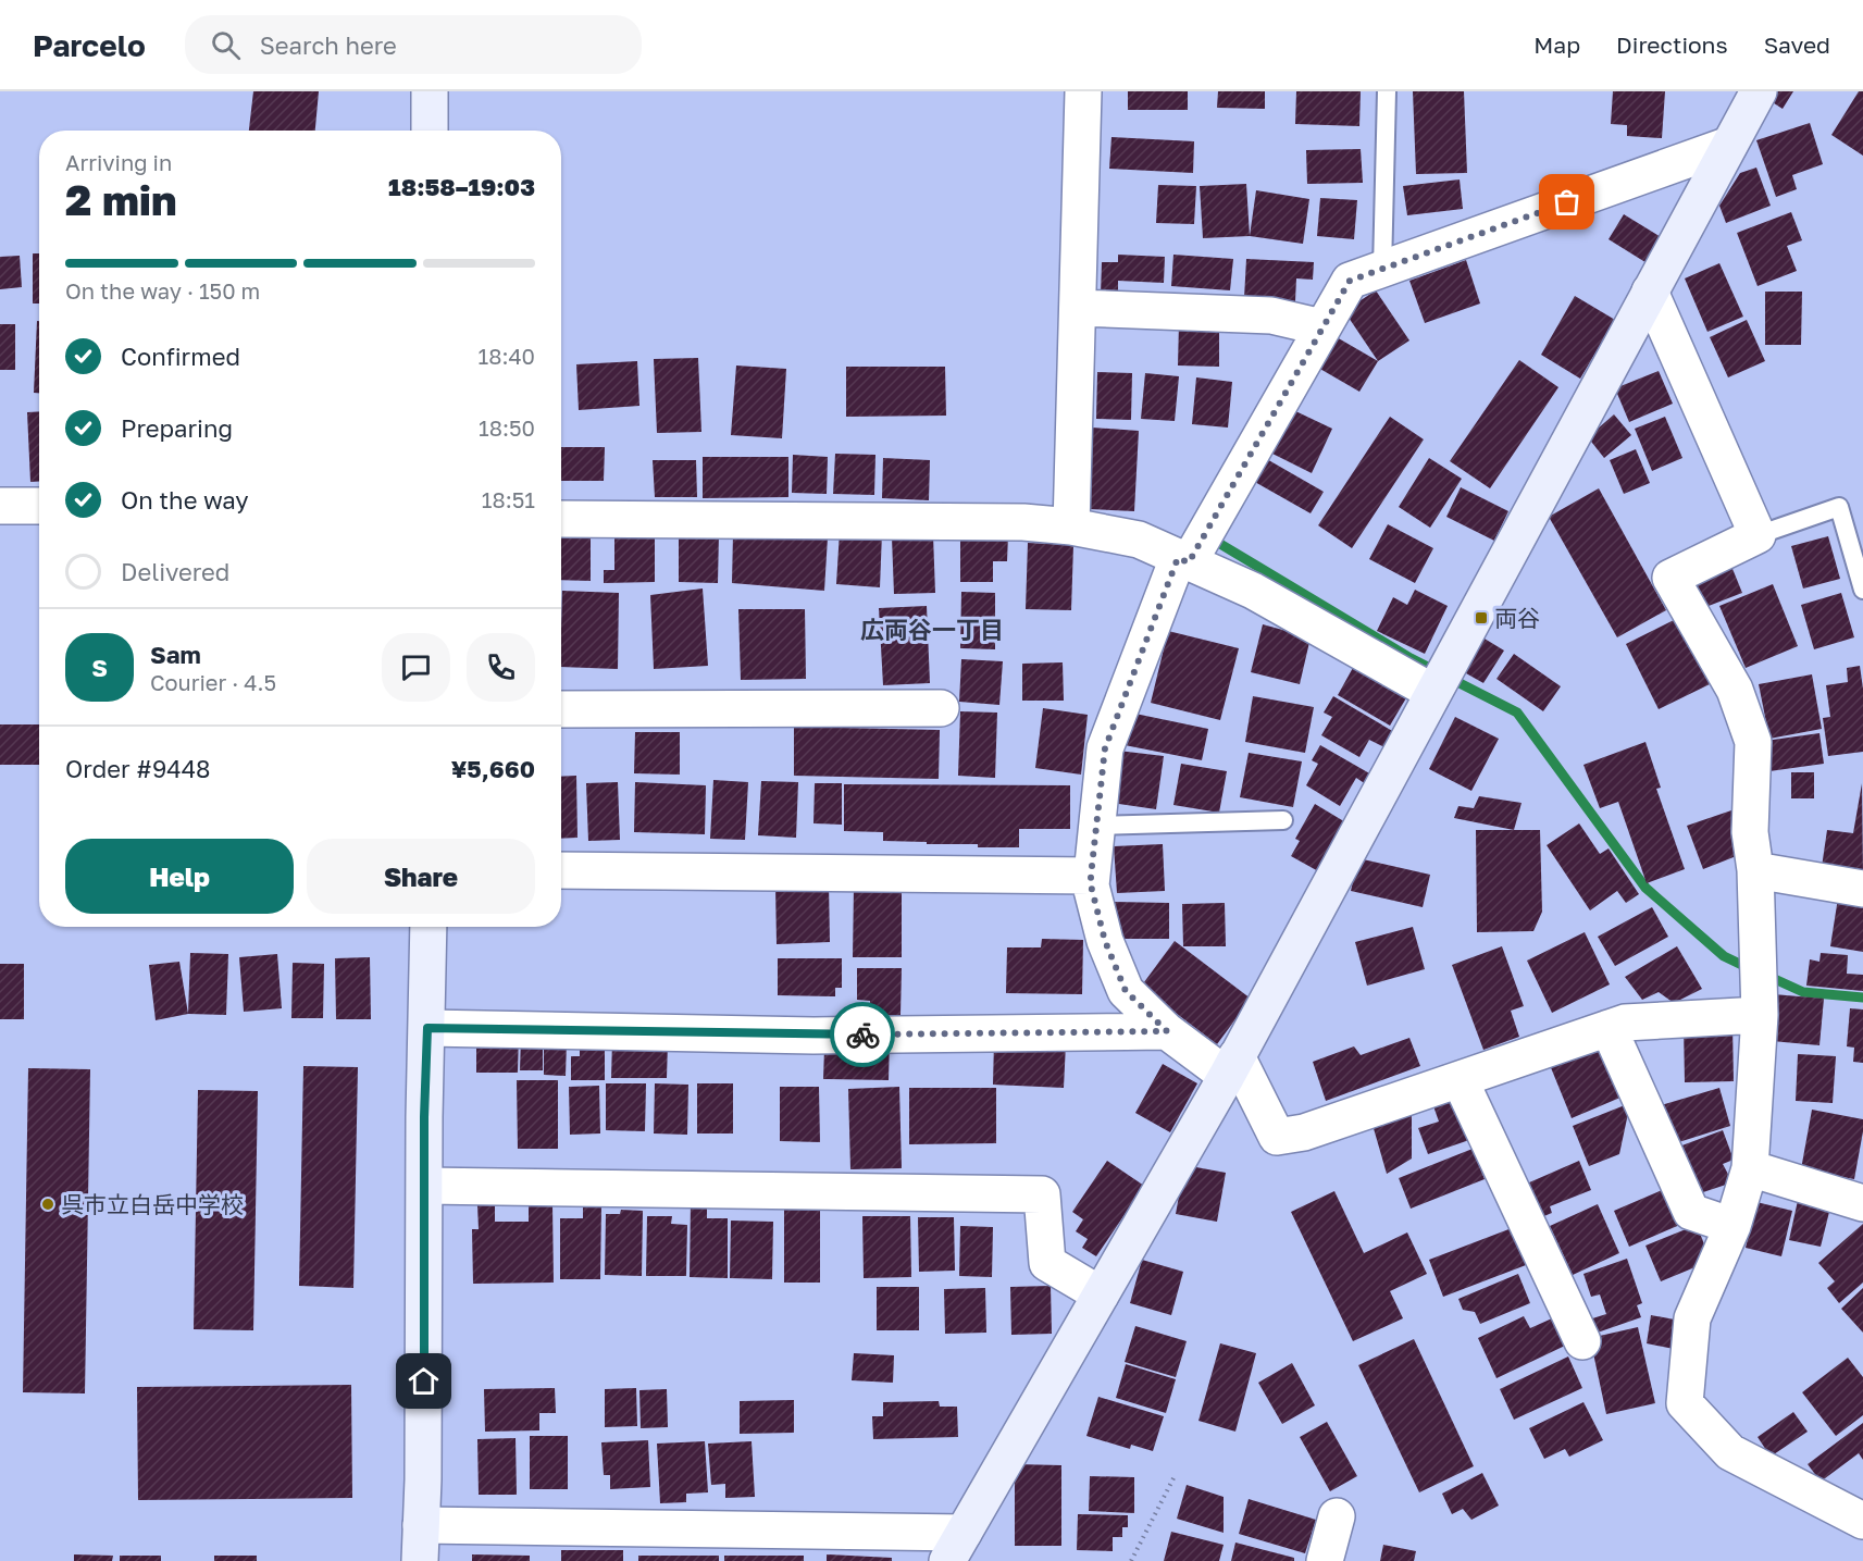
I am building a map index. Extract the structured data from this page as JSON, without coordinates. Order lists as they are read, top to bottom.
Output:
{
  "districts": ["広両谷一丁目"],
  "places": {
    "transit": ["両谷"],
    "other": ["呉市立白岳中学校"]
  },
  "page": {
    "header": "Parcelo",
    "search": "Search here",
    "nav": ["Map", "Directions", "Saved"],
    "heading": ["2 min", "Arriving in", "18:58–19:03"],
    "panel": [
      "Sam",
      "Courier · 4.5",
      "Order #9448",
      "¥5,660"
    ],
    "bar": "On the way · 150 m",
    "list": [
      ["Confirmed", "18:40"],
      ["Preparing", "18:50"],
      ["On the way", "18:51"],
      "Delivered"
    ],
    "round": "S",
    "buttons": ["Help", "Share"]
  }
}
